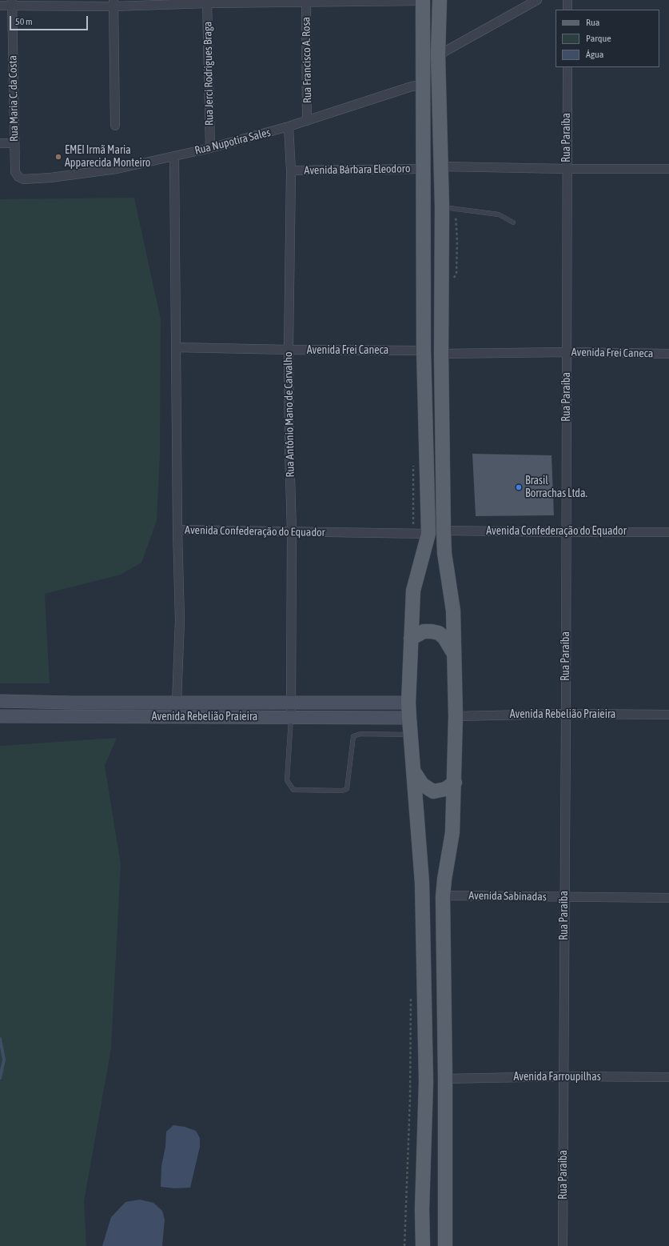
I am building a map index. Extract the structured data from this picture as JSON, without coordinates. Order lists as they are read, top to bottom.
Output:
{
  "streets": {
    "street": [
      "Rua Francisco A. Rosa",
      "Rua Jerci Rodrigues Braga",
      "Rua Maria C. da Costa",
      "Rua Paraíba",
      "Rua Nupotira Sales",
      "Avenida Bárbara Eleodoro",
      "Avenida Frei Caneca",
      "Rua Antônio Mano de Carvalho",
      "Avenida Confederação do Equador",
      "Avenida Rebelião Praieira",
      "Avenida Sabinadas",
      "Avenida Farroupilhas"
    ]
  },
  "crossings": [
    ["Rua Francisco A. Rosa", "Rua Nupotira Sales"],
    ["Rua Jerci Rodrigues Braga", "Rua Nupotira Sales"],
    ["Rua Maria C. da Costa", "Rua Nupotira Sales"],
    ["Rua Paraíba", "Avenida Frei Caneca"],
    ["Rua Paraíba", "Avenida Confederação do Equador"],
    ["Rua Paraíba", "Avenida Rebelião Praieira"],
    ["Rua Paraíba", "Avenida Sabinadas"],
    ["Rua Paraíba", "Avenida Farroupilhas"],
    ["Rua Nupotira Sales", "Rua Antônio Mano de Carvalho"],
    ["Avenida Bárbara Eleodoro", "Rua Antônio Mano de Carvalho"],
    ["Avenida Frei Caneca", "Rua Antônio Mano de Carvalho"],
    ["Rua Antônio Mano de Carvalho", "Avenida Confederação do Equador"],
    ["Rua Antônio Mano de Carvalho", "Avenida Rebelião Praieira"],
    ["Avenida Confederação do Equador", "Avenida Rebelião Praieira"]
  ],
  "places": ["EMEI Irmã Maria Apparecida Monteiro", "Brasil Borrachas Ltda."],
  "legend": ["Rua", "Parque", "Água"],
  "scale_bar": "50 m"
}
